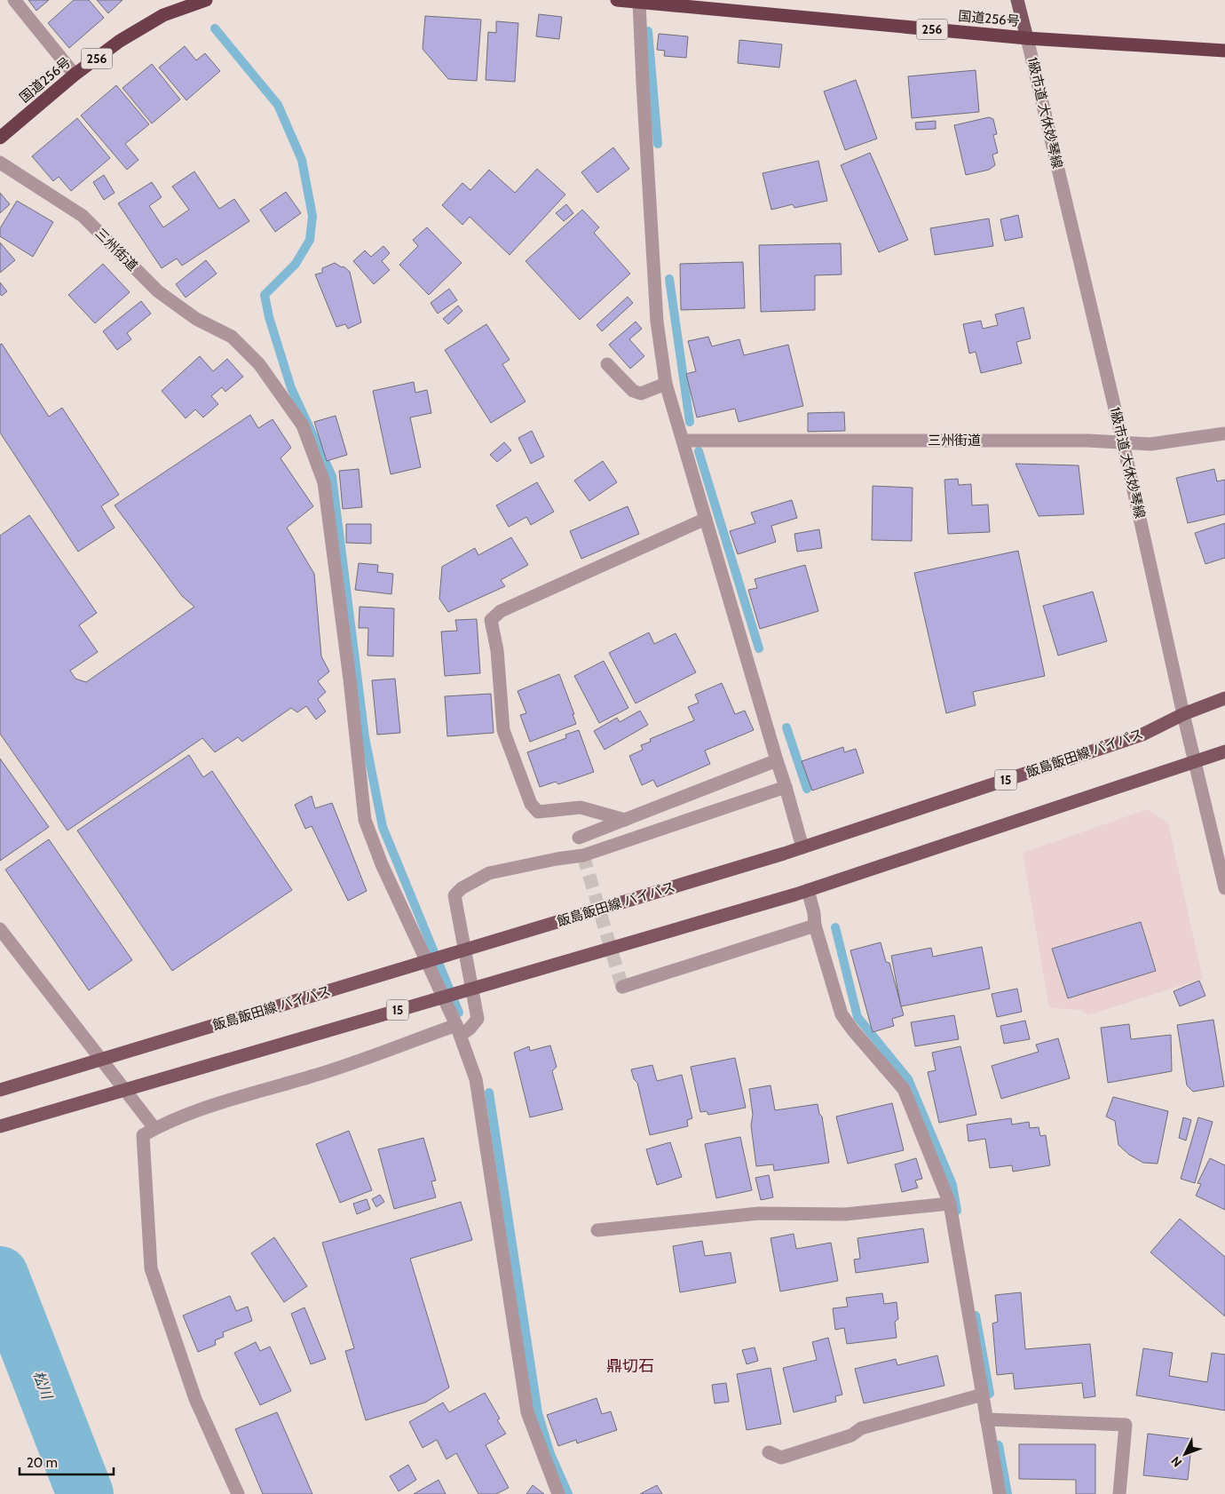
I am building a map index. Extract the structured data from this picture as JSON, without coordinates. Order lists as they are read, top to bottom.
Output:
{
  "streets": {
    "highway": ["国道256号", "256"],
    "main road": ["飯島飯田線 バイパス", "15"],
    "street": ["1級市道 大休妙琴線", "三州街道"]
  },
  "crossings": [
    ["国道256号", "1級市道 大休妙琴線"],
    ["1級市道 大休妙琴線", "三州街道"],
    ["1級市道 大休妙琴線", "飯島飯田線 バイパス"],
    ["1級市道 大休妙琴線", "15"]
  ],
  "districts": ["鼎切石"],
  "water": ["松川"],
  "scale_bar": "20 m",
  "north": "bottom left"
}
